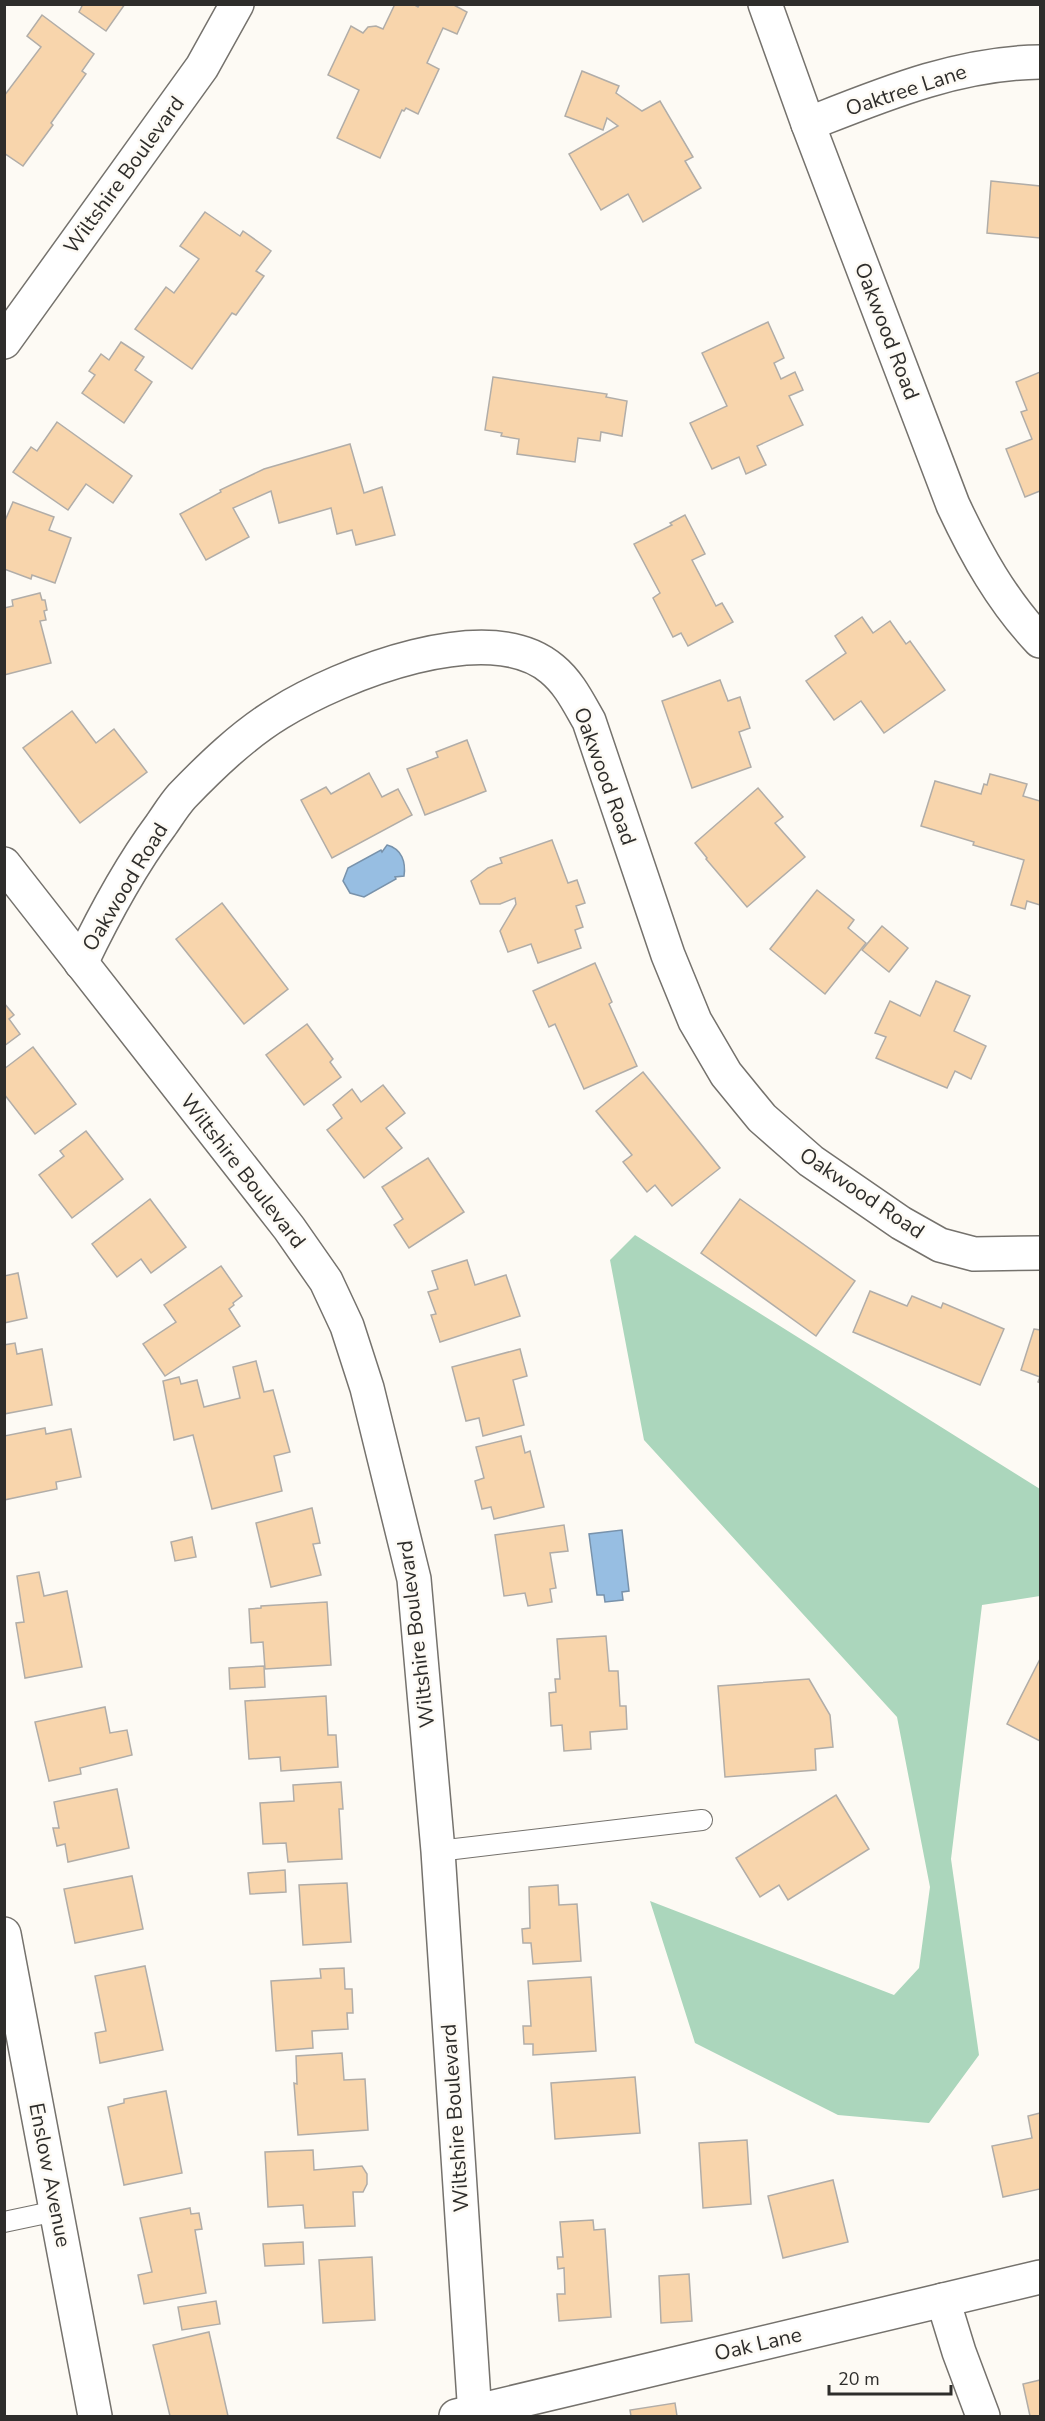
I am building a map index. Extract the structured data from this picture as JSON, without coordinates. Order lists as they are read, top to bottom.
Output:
{
  "streets": {
    "street": [
      "Oaktree Lane",
      "Wiltshire Boulevard",
      "Oakwood Road",
      "Enslow Avenue",
      "Oak Lane"
    ]
  },
  "crossings": [
    ["Oaktree Lane", "Oakwood Road"],
    ["Wiltshire Boulevard", "Oakwood Road"],
    ["Wiltshire Boulevard", "Oak Lane"]
  ],
  "scale_bar": "20 m"
}
